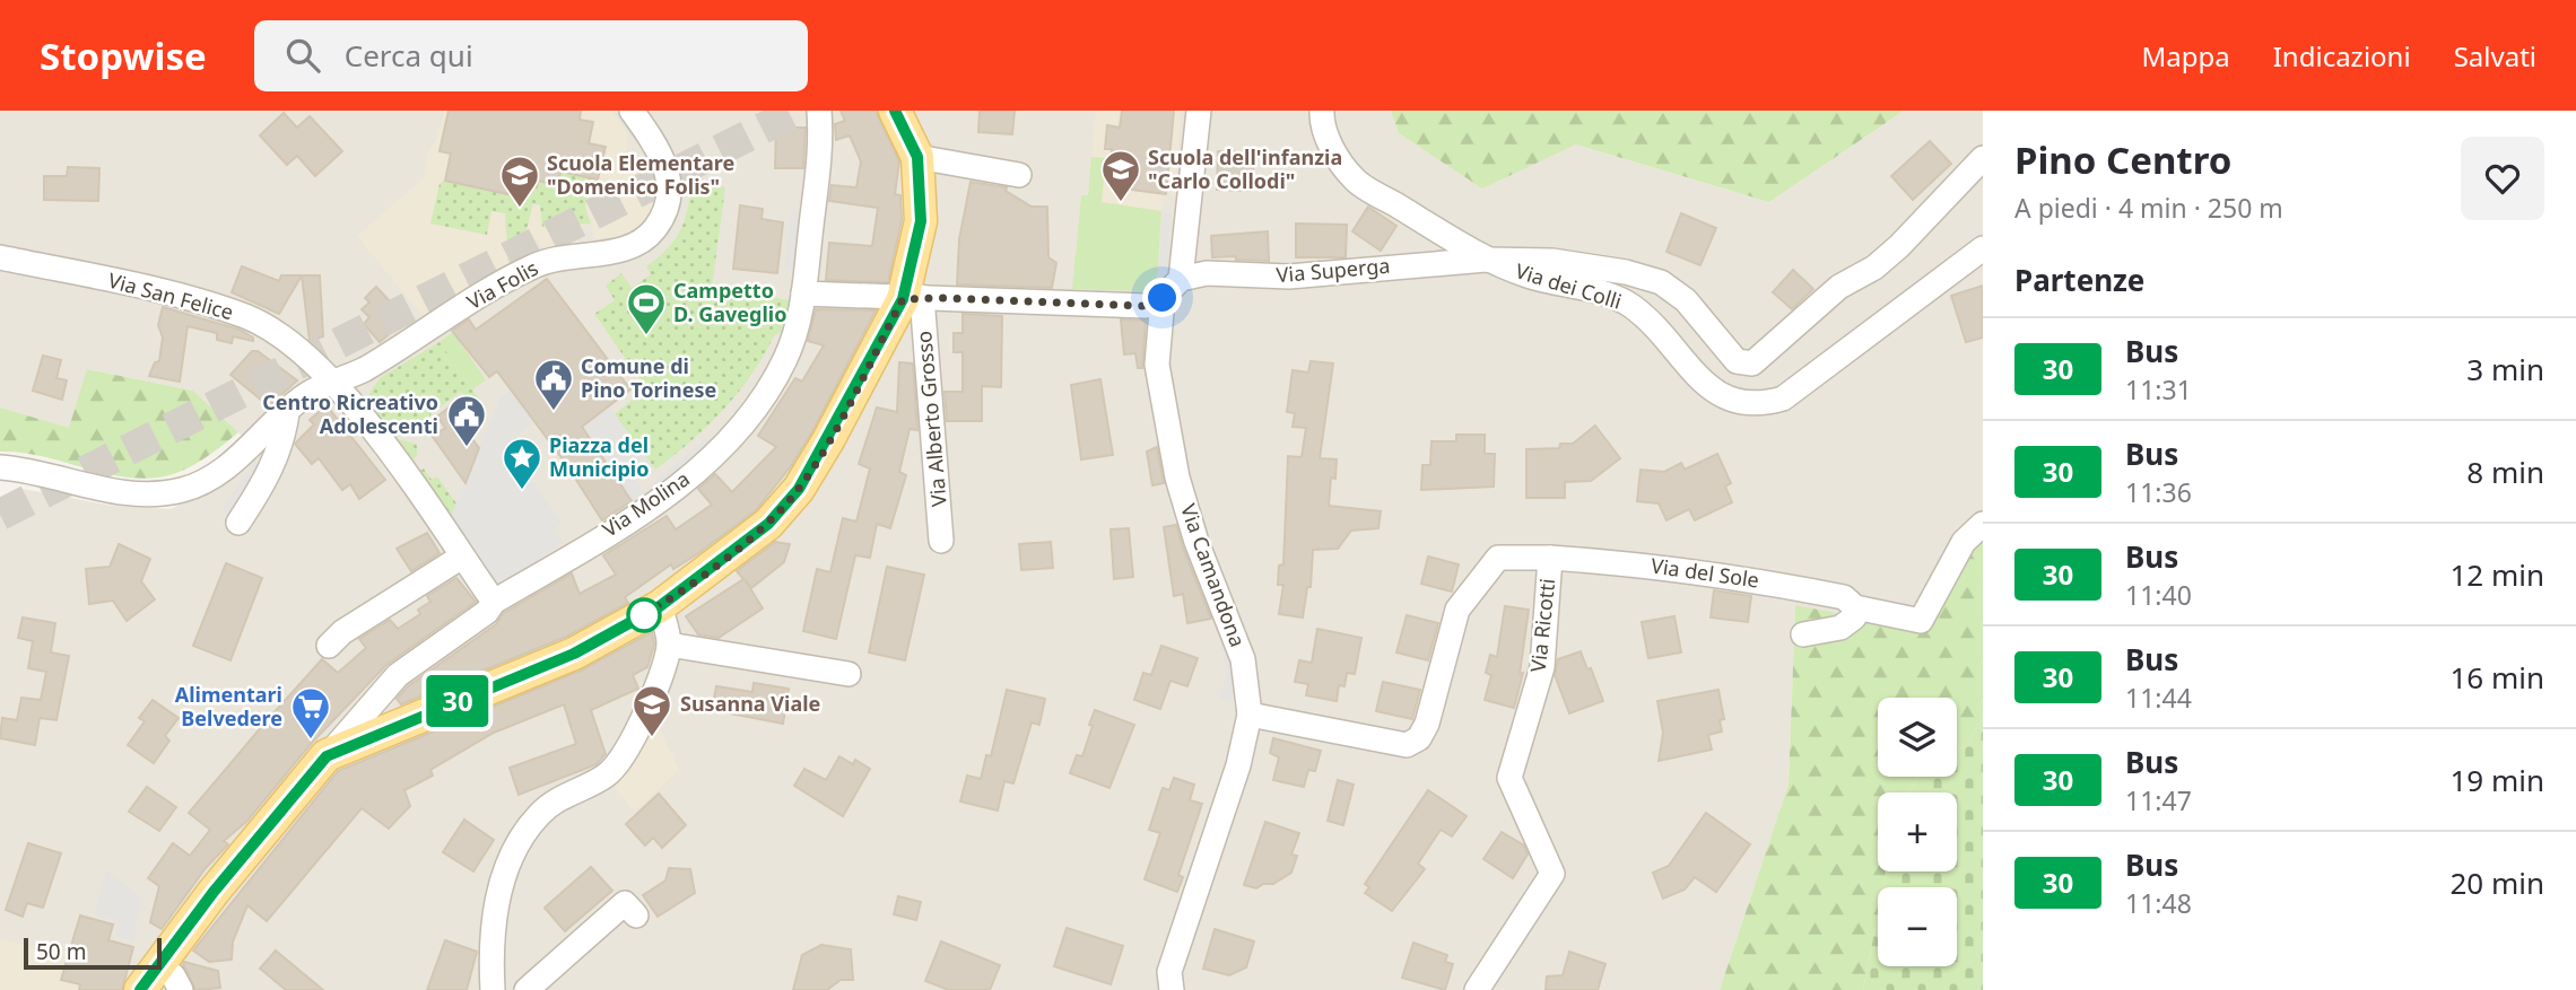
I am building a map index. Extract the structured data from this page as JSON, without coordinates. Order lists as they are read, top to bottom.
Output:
{
  "streets": {
    "street": [
      "Via Superga",
      "Via Folis",
      "Via dei Colli",
      "Via San Felice",
      "Via Alberto Grosso",
      "Via Molina",
      "Via del Sole",
      "Via Camandona",
      "Via Ricotti"
    ]
  },
  "crossings": [
    ["Via Superga", "Via dei Colli"],
    ["Via Folis", "Via San Felice"],
    ["Via San Felice", "Via Molina"],
    ["Via del Sole", "Via Ricotti"],
    ["Via Camandona", "Via Ricotti"]
  ],
  "places": {
    "school or university": ["Scuola dell'infanzia \"Carlo Collodi\"", "Scuola Elementare \"Domenico Folis\"", "Susanna Viale"],
    "sports": ["Campetto D. Gaveglio"],
    "public building": ["Comune di Pino Torinese", "Centro Ricreativo Adolescenti"],
    "place": ["Piazza del Municipio"],
    "supermarket": ["Alimentari Belvedere"]
  },
  "lines": ["bus line 30"],
  "scale_bar": "50 m",
  "page": {
    "header": "Stopwise",
    "search": "Cerca qui",
    "nav": ["Mappa", "Indicazioni", "Salvati"],
    "on_map": "30",
    "heading": [
      ["Pino Centro", "A piedi · 4 min · 250 m"],
      "Partenze"
    ],
    "list": [
      {
        "mark": "30",
        "name": "Bus",
        "note": "11:31",
        "value": "3 min"
      },
      {
        "mark": "30",
        "name": "Bus",
        "note": "11:36",
        "value": "8 min"
      },
      {
        "mark": "30",
        "name": "Bus",
        "note": "11:40",
        "value": "12 min"
      },
      {
        "mark": "30",
        "name": "Bus",
        "note": "11:44",
        "value": "16 min"
      },
      {
        "mark": "30",
        "name": "Bus",
        "note": "11:47",
        "value": "19 min"
      },
      {
        "mark": "30",
        "name": "Bus",
        "note": "11:48",
        "value": "20 min"
      }
    ],
    "map_buttons": ["+", "−"],
    "scale": "50 m"
  }
}
